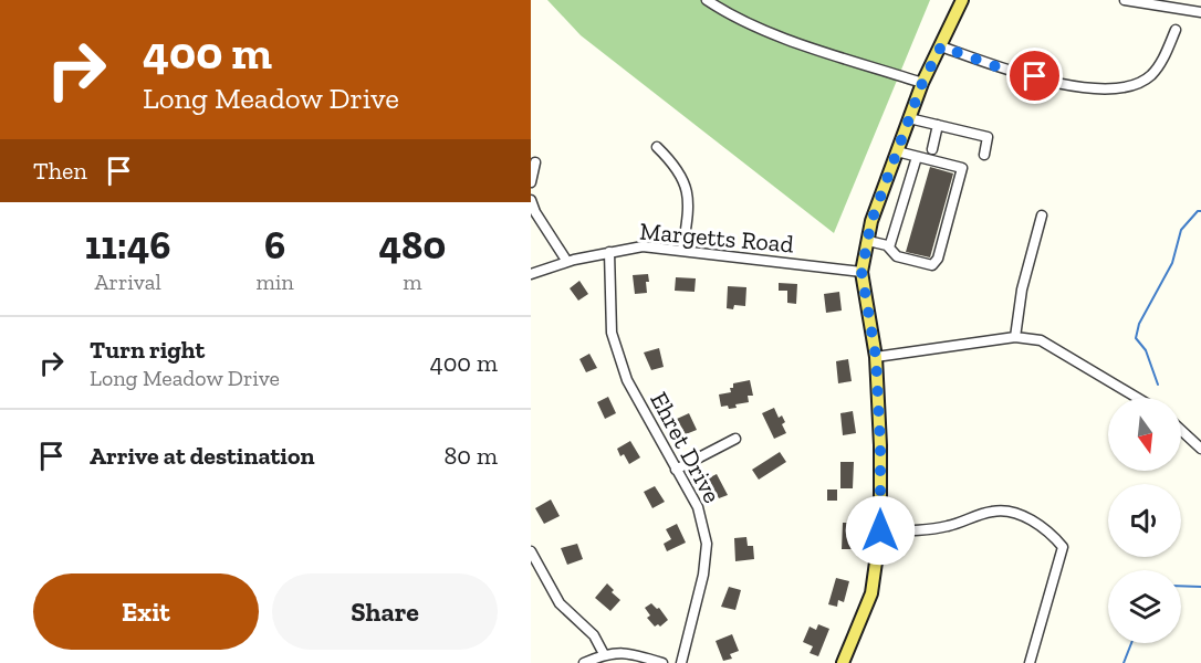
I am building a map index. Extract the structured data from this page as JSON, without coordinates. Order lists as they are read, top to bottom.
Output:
{
  "streets": {
    "street": ["Margetts Road", "Ehret Drive"]
  },
  "crossings": [
    ["Margetts Road", "Ehret Drive"]
  ],
  "north": "bottom",
  "page": {
    "turn": ["400 m", "Long Meadow Drive"],
    "then": "Then",
    "eta": [
      "11:46",
      "Arrival",
      "6",
      "min",
      "480",
      "m"
    ],
    "list": [
      {
        "name": "Turn right",
        "note": "Long Meadow Drive",
        "value": "400 m"
      },
      {
        "name": "Arrive at destination",
        "value": "80 m"
      }
    ],
    "buttons": ["Exit", "Share"]
  }
}
